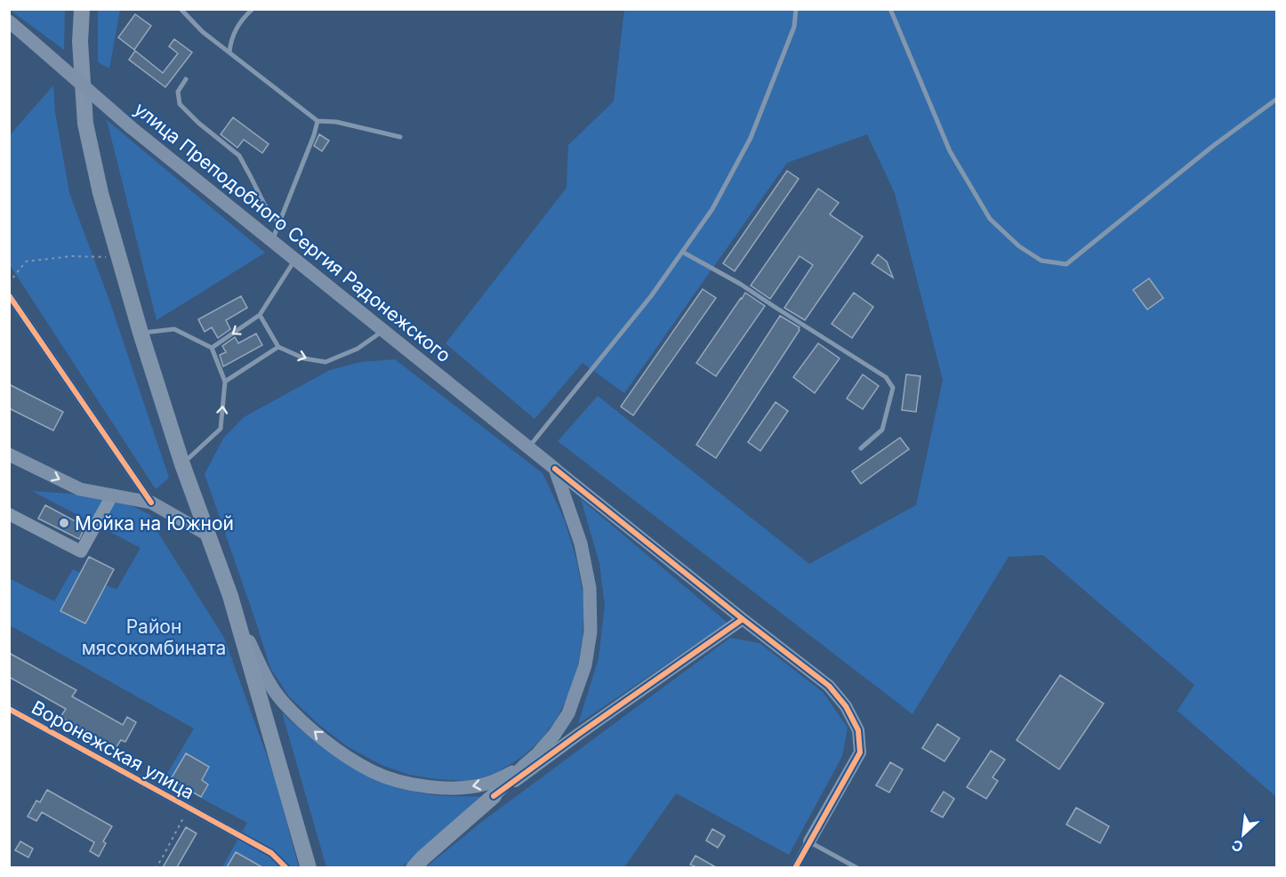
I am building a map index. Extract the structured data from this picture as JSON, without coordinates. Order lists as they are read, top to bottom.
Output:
{
  "streets": {
    "main road": ["улица Преподобного Сергия Радонежского"],
    "street": ["Воронежская улица"]
  },
  "parks": ["Район мясокомбината"],
  "places": ["Мойка на Южной"],
  "north": "bottom left"
}
